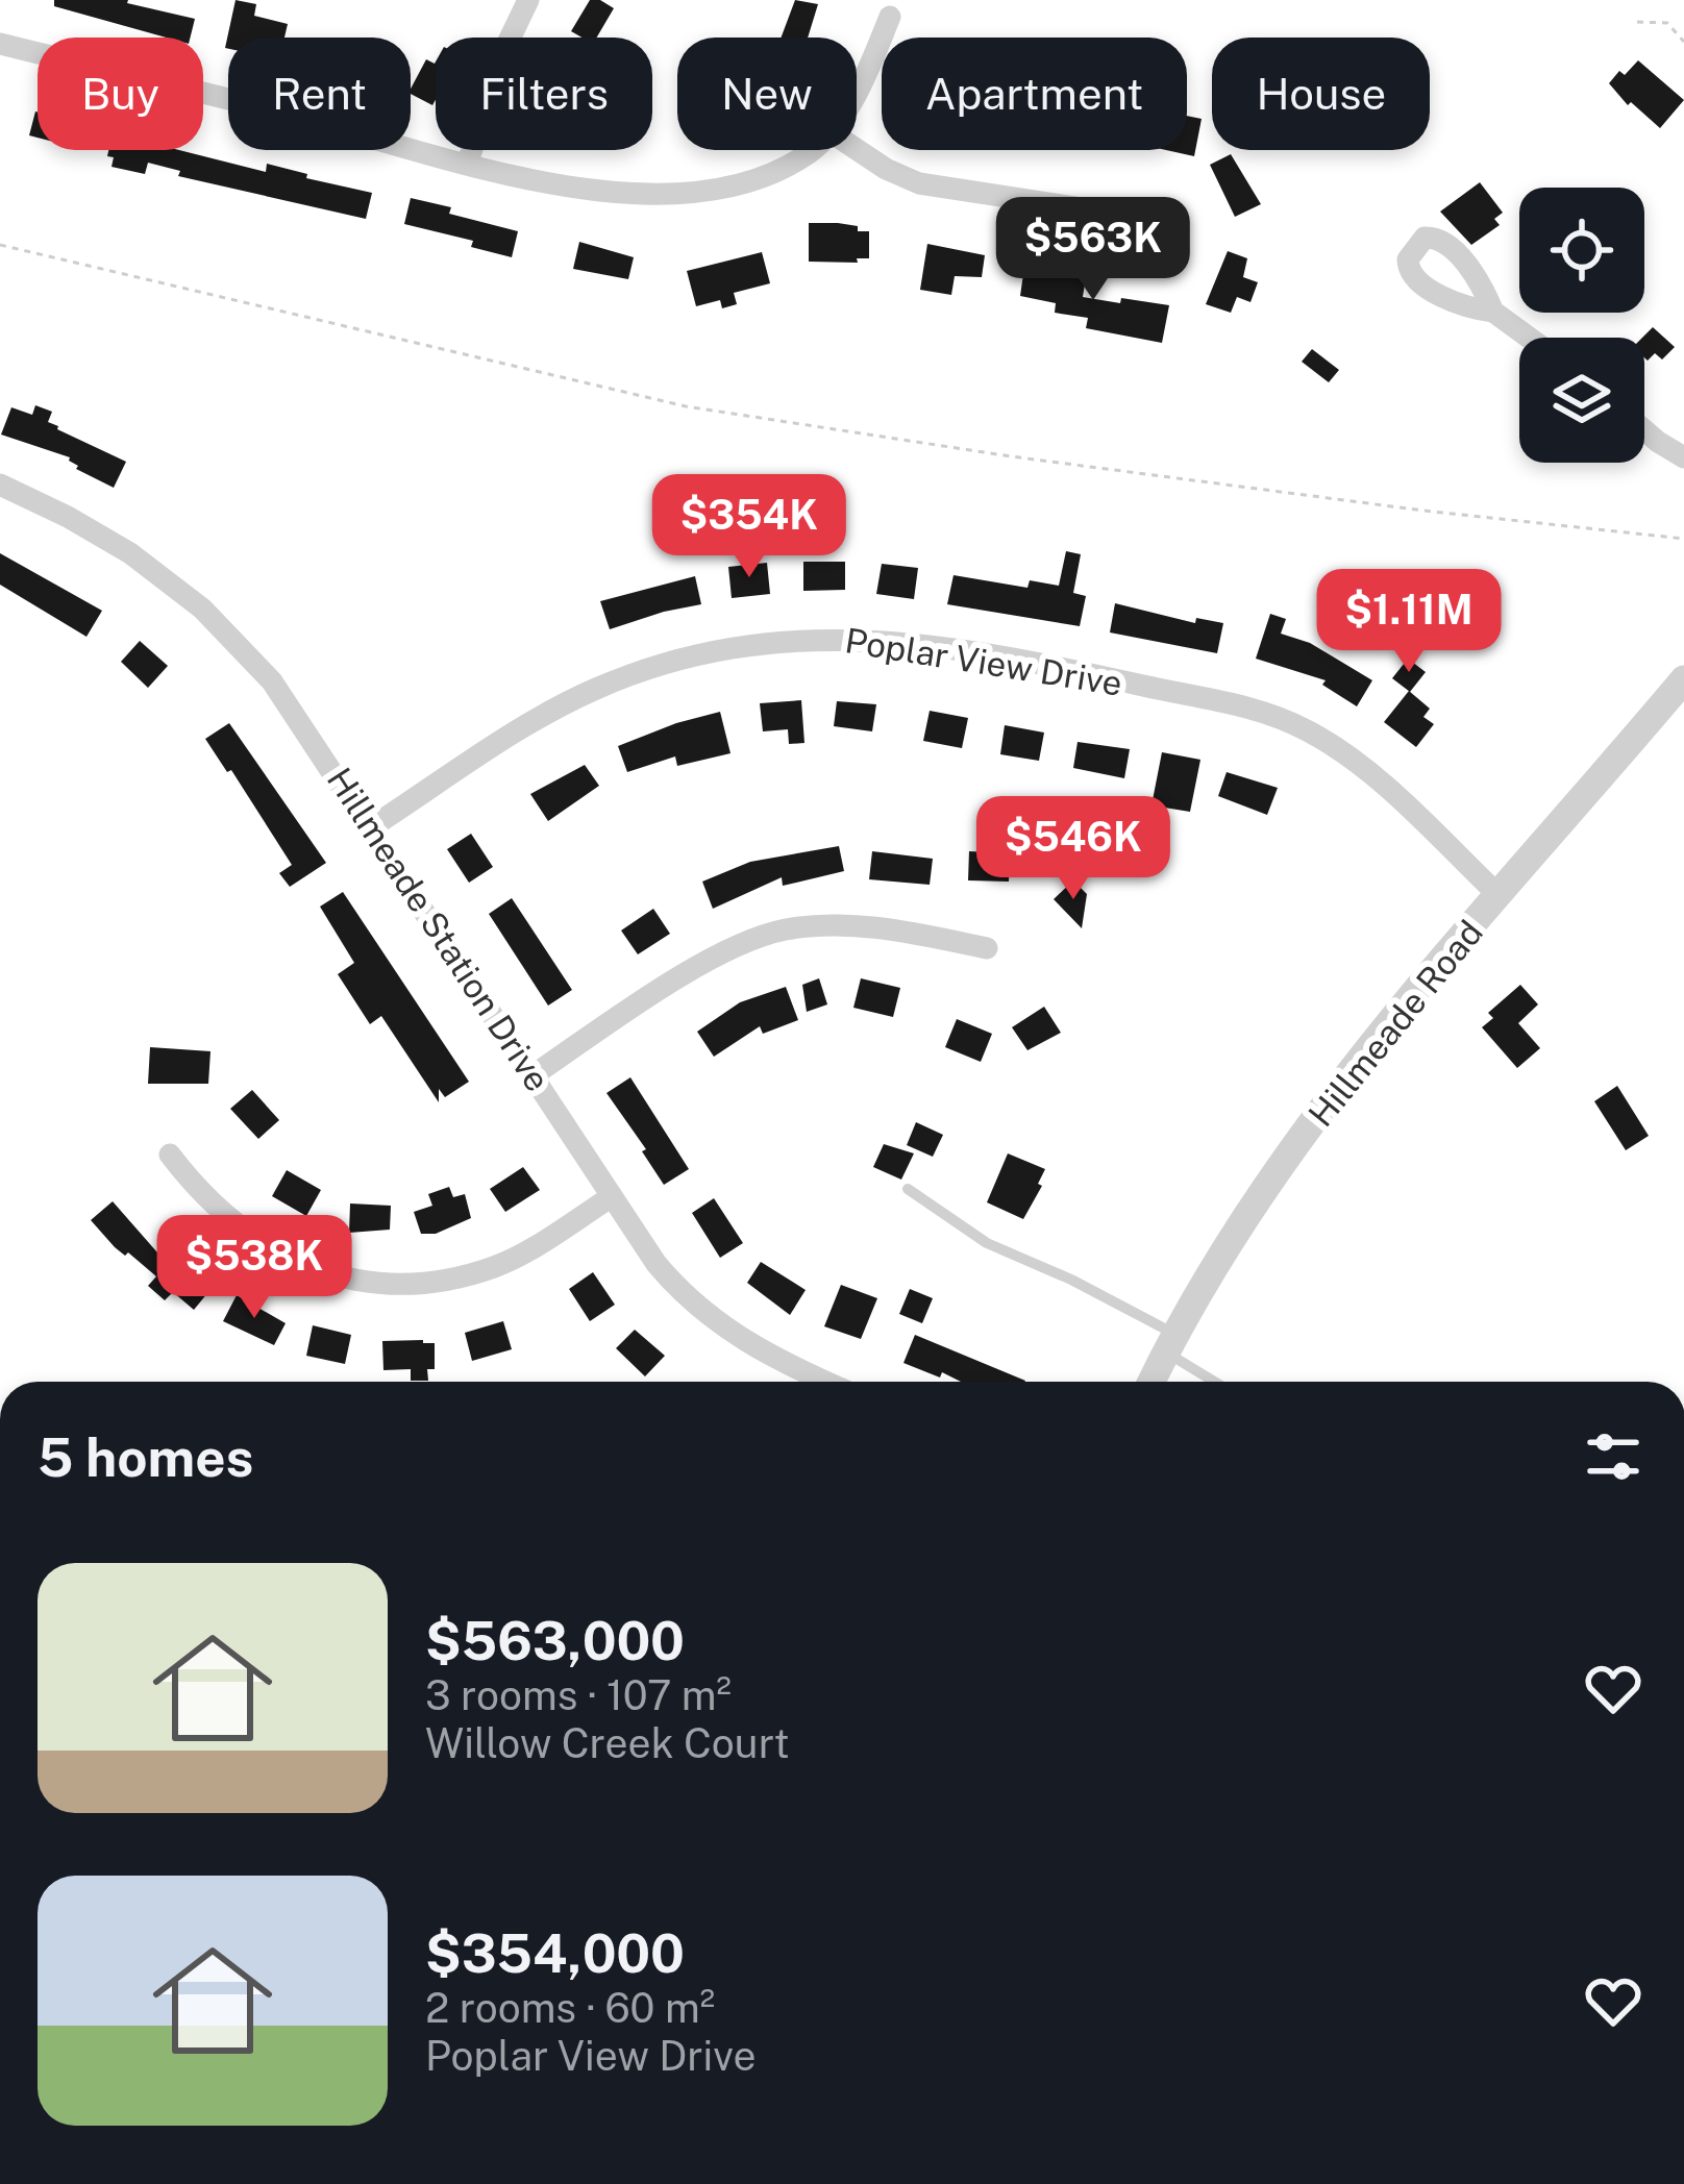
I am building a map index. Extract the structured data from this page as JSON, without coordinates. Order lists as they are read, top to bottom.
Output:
{
  "streets": {
    "street": ["Poplar View Drive", "Hillmeade Station Drive", "Hillmeade Road"]
  },
  "crossings": [
    ["Poplar View Drive", "Hillmeade Station Drive"],
    ["Poplar View Drive", "Hillmeade Road"]
  ],
  "page": {
    "chip": [
      "Buy",
      "Rent",
      "Filters",
      "New",
      "Apartment",
      "House"
    ],
    "price": [
      "$563K",
      "$354K",
      "$1.11M",
      "$546K",
      "$538K"
    ],
    "heading": "5 homes",
    "list": [
      {
        "name": "$563,000",
        "note": "3 rooms · 107 m² · Willow Creek Court"
      },
      {
        "name": "$354,000",
        "note": "2 rooms · 60 m² · Poplar View Drive"
      }
    ]
  }
}
